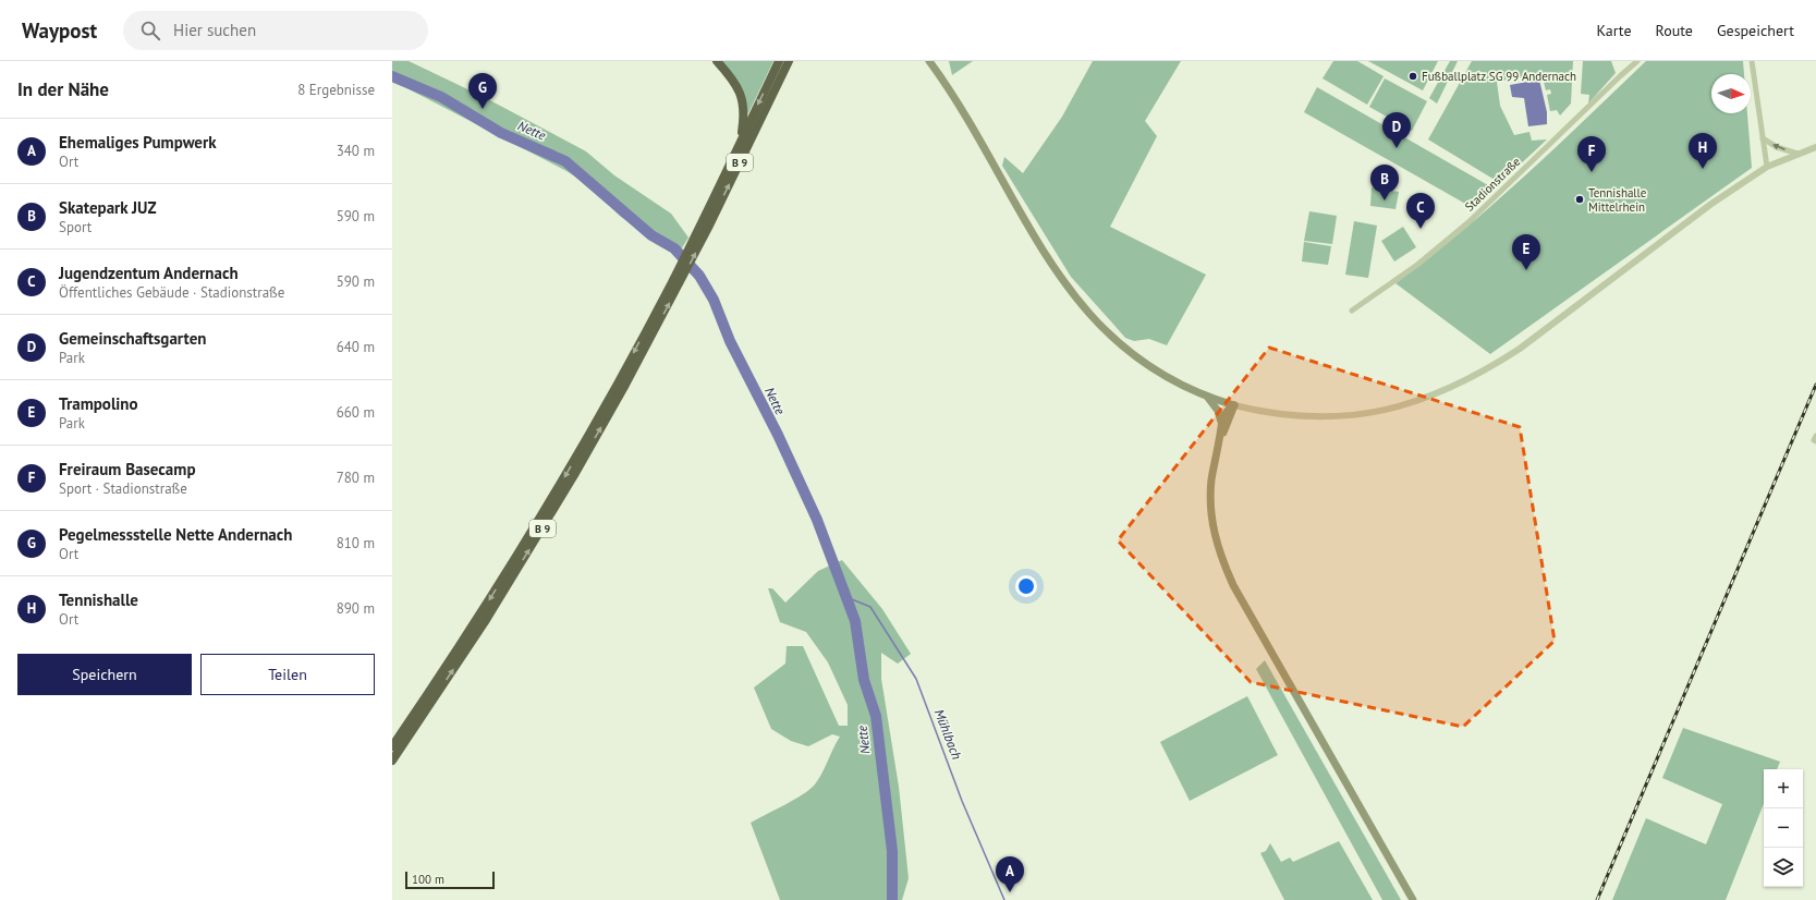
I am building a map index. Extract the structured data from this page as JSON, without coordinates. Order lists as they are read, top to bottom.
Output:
{
  "streets": {
    "highway": ["B 9"],
    "street": ["Stadionstraße"]
  },
  "water": ["Nette", "Mühlbach"],
  "places": ["Fußballplatz SG 99 Andernach", "Tennishalle Mittelrhein"],
  "scale_bar": "100 m",
  "north": "right",
  "page": {
    "header": "Waypost",
    "search": "Hier suchen",
    "nav": ["Karte", "Route", "Gespeichert"],
    "heading": ["In der Nähe", "8 Ergebnisse"],
    "pins": [
      "G",
      "D",
      "H",
      "F",
      "B",
      "C",
      "E",
      "A"
    ],
    "list": [
      {
        "mark": "A",
        "name": "Ehemaliges Pumpwerk",
        "note": "Ort",
        "value": "340 m"
      },
      {
        "mark": "B",
        "name": "Skatepark JUZ",
        "note": "Sport",
        "value": "590 m"
      },
      {
        "mark": "C",
        "name": "Jugendzentum Andernach",
        "note": "Öffentliches Gebäude · Stadionstraße",
        "value": "590 m"
      },
      {
        "mark": "D",
        "name": "Gemeinschaftsgarten",
        "note": "Park",
        "value": "640 m"
      },
      {
        "mark": "E",
        "name": "Trampolino",
        "note": "Park",
        "value": "660 m"
      },
      {
        "mark": "F",
        "name": "Freiraum Basecamp",
        "note": "Sport · Stadionstraße",
        "value": "780 m"
      },
      {
        "mark": "G",
        "name": "Pegelmessstelle Nette Andernach",
        "note": "Ort",
        "value": "810 m"
      },
      {
        "mark": "H",
        "name": "Tennishalle",
        "note": "Ort",
        "value": "890 m"
      }
    ],
    "buttons": ["Speichern", "Teilen"],
    "map_buttons": ["+", "−"],
    "scale": "100 m"
  }
}
